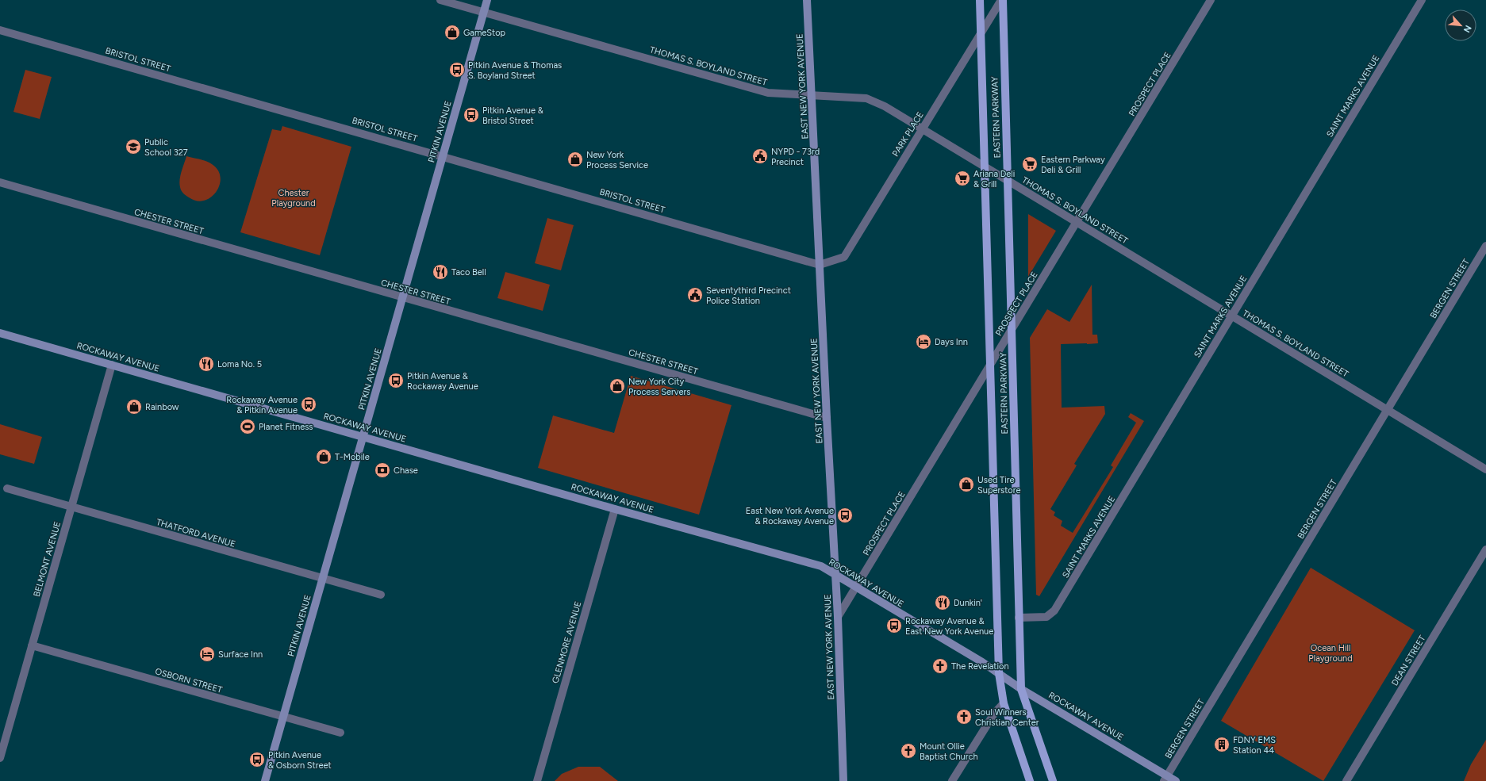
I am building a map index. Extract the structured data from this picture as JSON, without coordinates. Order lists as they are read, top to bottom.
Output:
{
  "streets": {
    "main road": ["EASTERN PARKWAY"],
    "street": [
      "BRISTOL STREET",
      "THOMAS S. BOYLAND STREET",
      "PROSPECT PLACE",
      "EAST NEW YORK AVENUE",
      "SAINT MARKS AVENUE",
      "PITKIN AVENUE",
      "PARK PLACE",
      "CHESTER STREET",
      "BERGEN STREET",
      "ROCKAWAY AVENUE",
      "THATFORD AVENUE",
      "BELMONT AVENUE",
      "GLENMORE AVENUE",
      "DEAN STREET",
      "OSBORN STREET"
    ]
  },
  "crossings": [
    ["BRISTOL STREET", "EAST NEW YORK AVENUE"],
    ["BRISTOL STREET", "PITKIN AVENUE"],
    ["BRISTOL STREET", "PARK PLACE"],
    ["THOMAS S. BOYLAND STREET", "PROSPECT PLACE"],
    ["THOMAS S. BOYLAND STREET", "EAST NEW YORK AVENUE"],
    ["THOMAS S. BOYLAND STREET", "SAINT MARKS AVENUE"],
    ["THOMAS S. BOYLAND STREET", "EASTERN PARKWAY"],
    ["THOMAS S. BOYLAND STREET", "PITKIN AVENUE"],
    ["THOMAS S. BOYLAND STREET", "PARK PLACE"],
    ["THOMAS S. BOYLAND STREET", "BERGEN STREET"],
    ["PROSPECT PLACE", "EAST NEW YORK AVENUE"],
    ["PROSPECT PLACE", "EASTERN PARKWAY"],
    ["PROSPECT PLACE", "ROCKAWAY AVENUE"],
    ["EAST NEW YORK AVENUE", "PARK PLACE"],
    ["EAST NEW YORK AVENUE", "CHESTER STREET"],
    ["EAST NEW YORK AVENUE", "ROCKAWAY AVENUE"],
    ["SAINT MARKS AVENUE", "EASTERN PARKWAY"],
    ["EASTERN PARKWAY", "PARK PLACE"],
    ["EASTERN PARKWAY", "ROCKAWAY AVENUE"],
    ["PITKIN AVENUE", "CHESTER STREET"],
    ["PITKIN AVENUE", "ROCKAWAY AVENUE"],
    ["PITKIN AVENUE", "THATFORD AVENUE"],
    ["PITKIN AVENUE", "OSBORN STREET"],
    ["BERGEN STREET", "ROCKAWAY AVENUE"],
    ["ROCKAWAY AVENUE", "BELMONT AVENUE"],
    ["ROCKAWAY AVENUE", "GLENMORE AVENUE"],
    ["THATFORD AVENUE", "BELMONT AVENUE"],
    ["BELMONT AVENUE", "OSBORN STREET"]
  ],
  "parks": ["Chester Playground", "Ocean Hill Playground"],
  "places": {
    "shop": [
      "GameStop",
      "New York Process Service",
      "New York City Process Servers",
      "Rainbow",
      "T-Mobile",
      "Used Tire Superstore"
    ],
    "bus stop": [
      "Pitkin Avenue & Thomas S. Boyland Street",
      "Pitkin Avenue & Bristol Street",
      "Pitkin Avenue & Rockaway Avenue",
      "Rockaway Avenue & Pitkin Avenue",
      "East New York Avenue & Rockaway Avenue",
      "Rockaway Avenue & East New York Avenue",
      "Pitkin Avenue & Osborn Street"
    ],
    "school or university": ["Public School 327"],
    "public building": ["NYPD - 73rd Precinct", "Seventythird Precinct Police Station"],
    "supermarket": ["Eastern Parkway Deli & Grill", "Ariana Deli & Grill"],
    "restaurant": ["Taco Bell", "Loma No. 5", "Dunkin'"],
    "hotel": ["Days Inn", "Surface Inn"],
    "sports": ["Planet Fitness"],
    "bank": ["Chase"],
    "church": ["The Revelation", "Soul Winners Christian Center", "Mount Ollie Baptist Church"],
    "building": ["FDNY EMS Station 44"]
  },
  "north": "bottom right"
}
